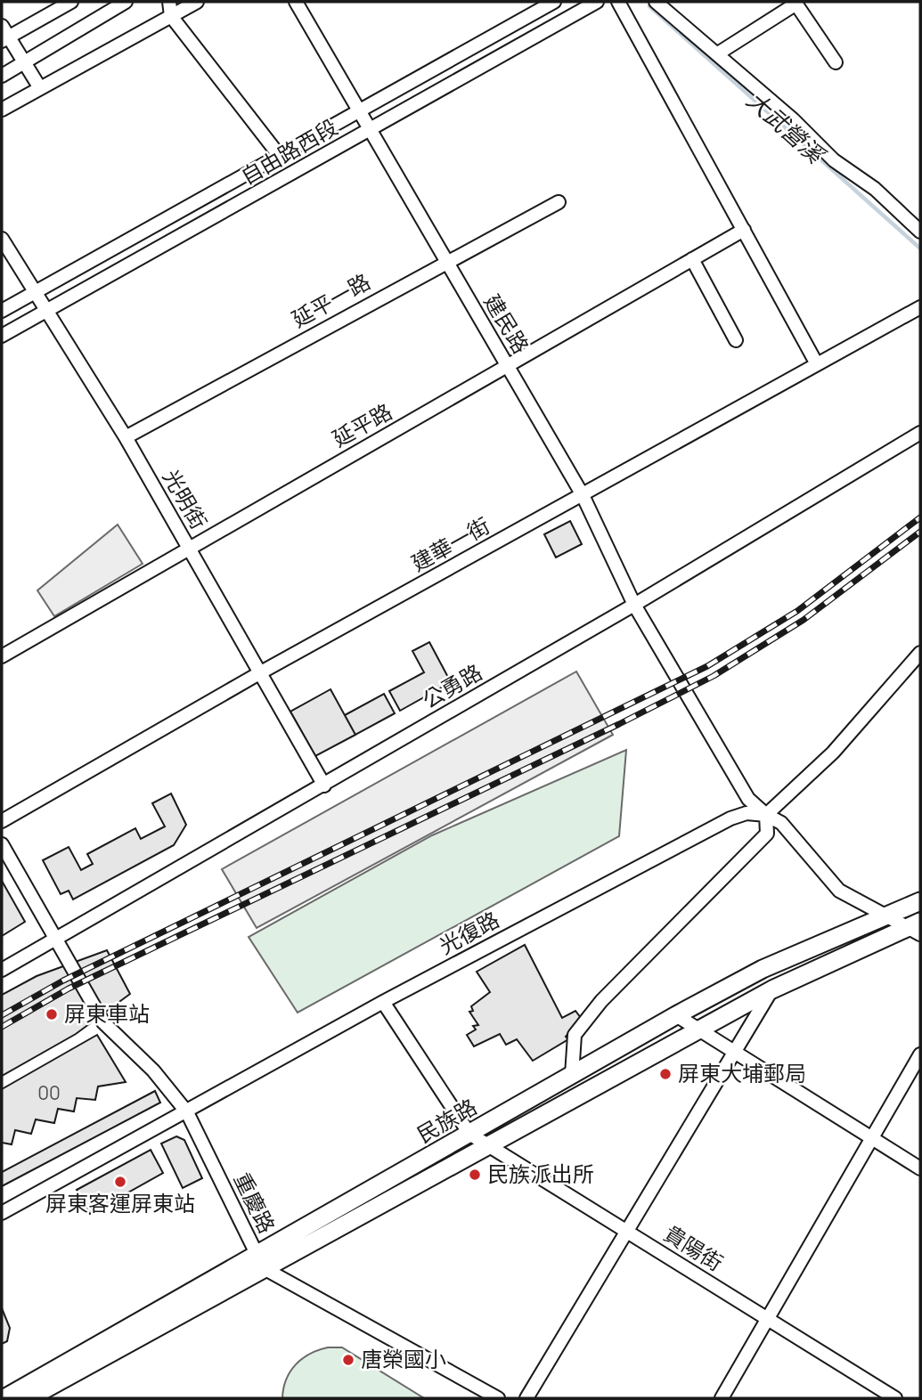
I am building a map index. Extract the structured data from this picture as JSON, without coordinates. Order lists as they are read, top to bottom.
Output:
{
  "streets": {
    "street": [
      "自由路西段",
      "延平一路",
      "建民路",
      "延平路",
      "光明街",
      "建華一街",
      "公勇路",
      "光復路",
      "民族路",
      "重慶路",
      "貴陽街"
    ]
  },
  "crossings": [
    ["自由路西段", "建民路"],
    ["自由路西段", "光明街"],
    ["延平一路", "建民路"],
    ["延平一路", "光明街"],
    ["建民路", "延平路"],
    ["建民路", "建華一街"],
    ["建民路", "公勇路"],
    ["建民路", "光復路"],
    ["建民路", "民族路"],
    ["延平路", "光明街"],
    ["光明街", "建華一街"],
    ["光明街", "公勇路"],
    ["公勇路", "重慶路"],
    ["光復路", "重慶路"],
    ["民族路", "重慶路"],
    ["民族路", "貴陽街"]
  ],
  "water": ["大武營溪"],
  "places": [
    "屏東車站",
    "屏東大埔郵局",
    "民族派出所",
    "屏東客運屏東站",
    "唐榮國小"
  ],
  "house_numbers": ["00"]
}
